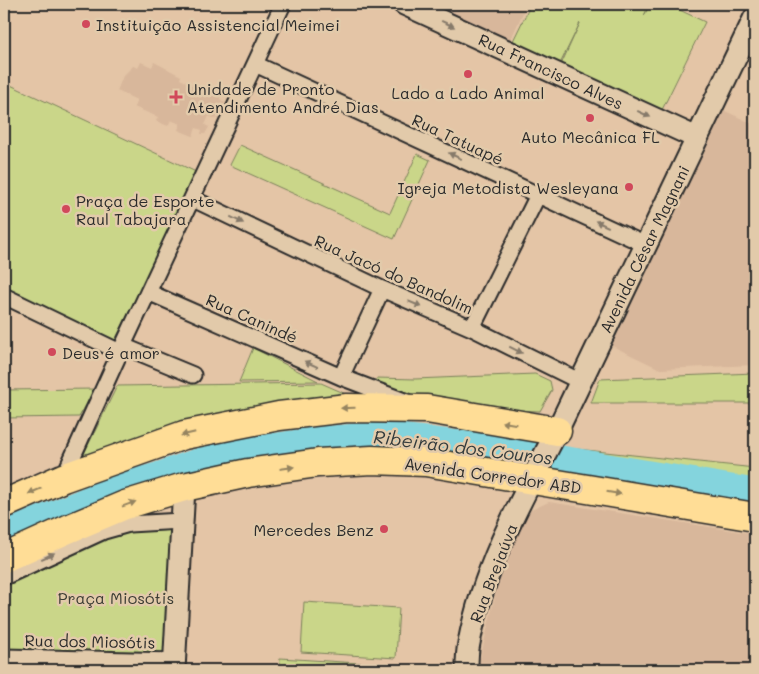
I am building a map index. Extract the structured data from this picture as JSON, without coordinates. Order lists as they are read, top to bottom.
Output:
{
  "streets": {
    "highway": ["Avenida Corredor ABD"],
    "street": [
      "Rua Francisco Alves",
      "Rua Tatuapé",
      "Avenida César Magnani",
      "Rua Jacó do Bandolim",
      "Rua Canindé",
      "Rua Brejaúva",
      "Rua dos Miosótis"
    ]
  },
  "crossings": [
    ["Rua Francisco Alves", "Avenida César Magnani"],
    ["Rua Tatuapé", "Avenida César Magnani"],
    ["Avenida César Magnani", "Rua Jacó do Bandolim"],
    ["Avenida César Magnani", "Avenida Corredor ABD"],
    ["Avenida César Magnani", "Rua Brejaúva"],
    ["Avenida Corredor ABD", "Rua Brejaúva"]
  ],
  "one_way": ["Rua Francisco Alves", "Rua Tatuapé", "Rua Jacó do Bandolim"],
  "water": ["Ribeirão dos Couros"],
  "parks": ["Praça Miosótis"],
  "places": {
    "other": [
      "Instituição Assistencial Meimei",
      "Lado a Lado Animal",
      "Auto Mecânica FL",
      "Igreja Metodista Wesleyana",
      "Praça de Esporte Raul Tabajara",
      "Deus é amor",
      "Mercedes Benz"
    ],
    "health": ["Unidade de Pronto Atendimento André Dias"]
  }
}
